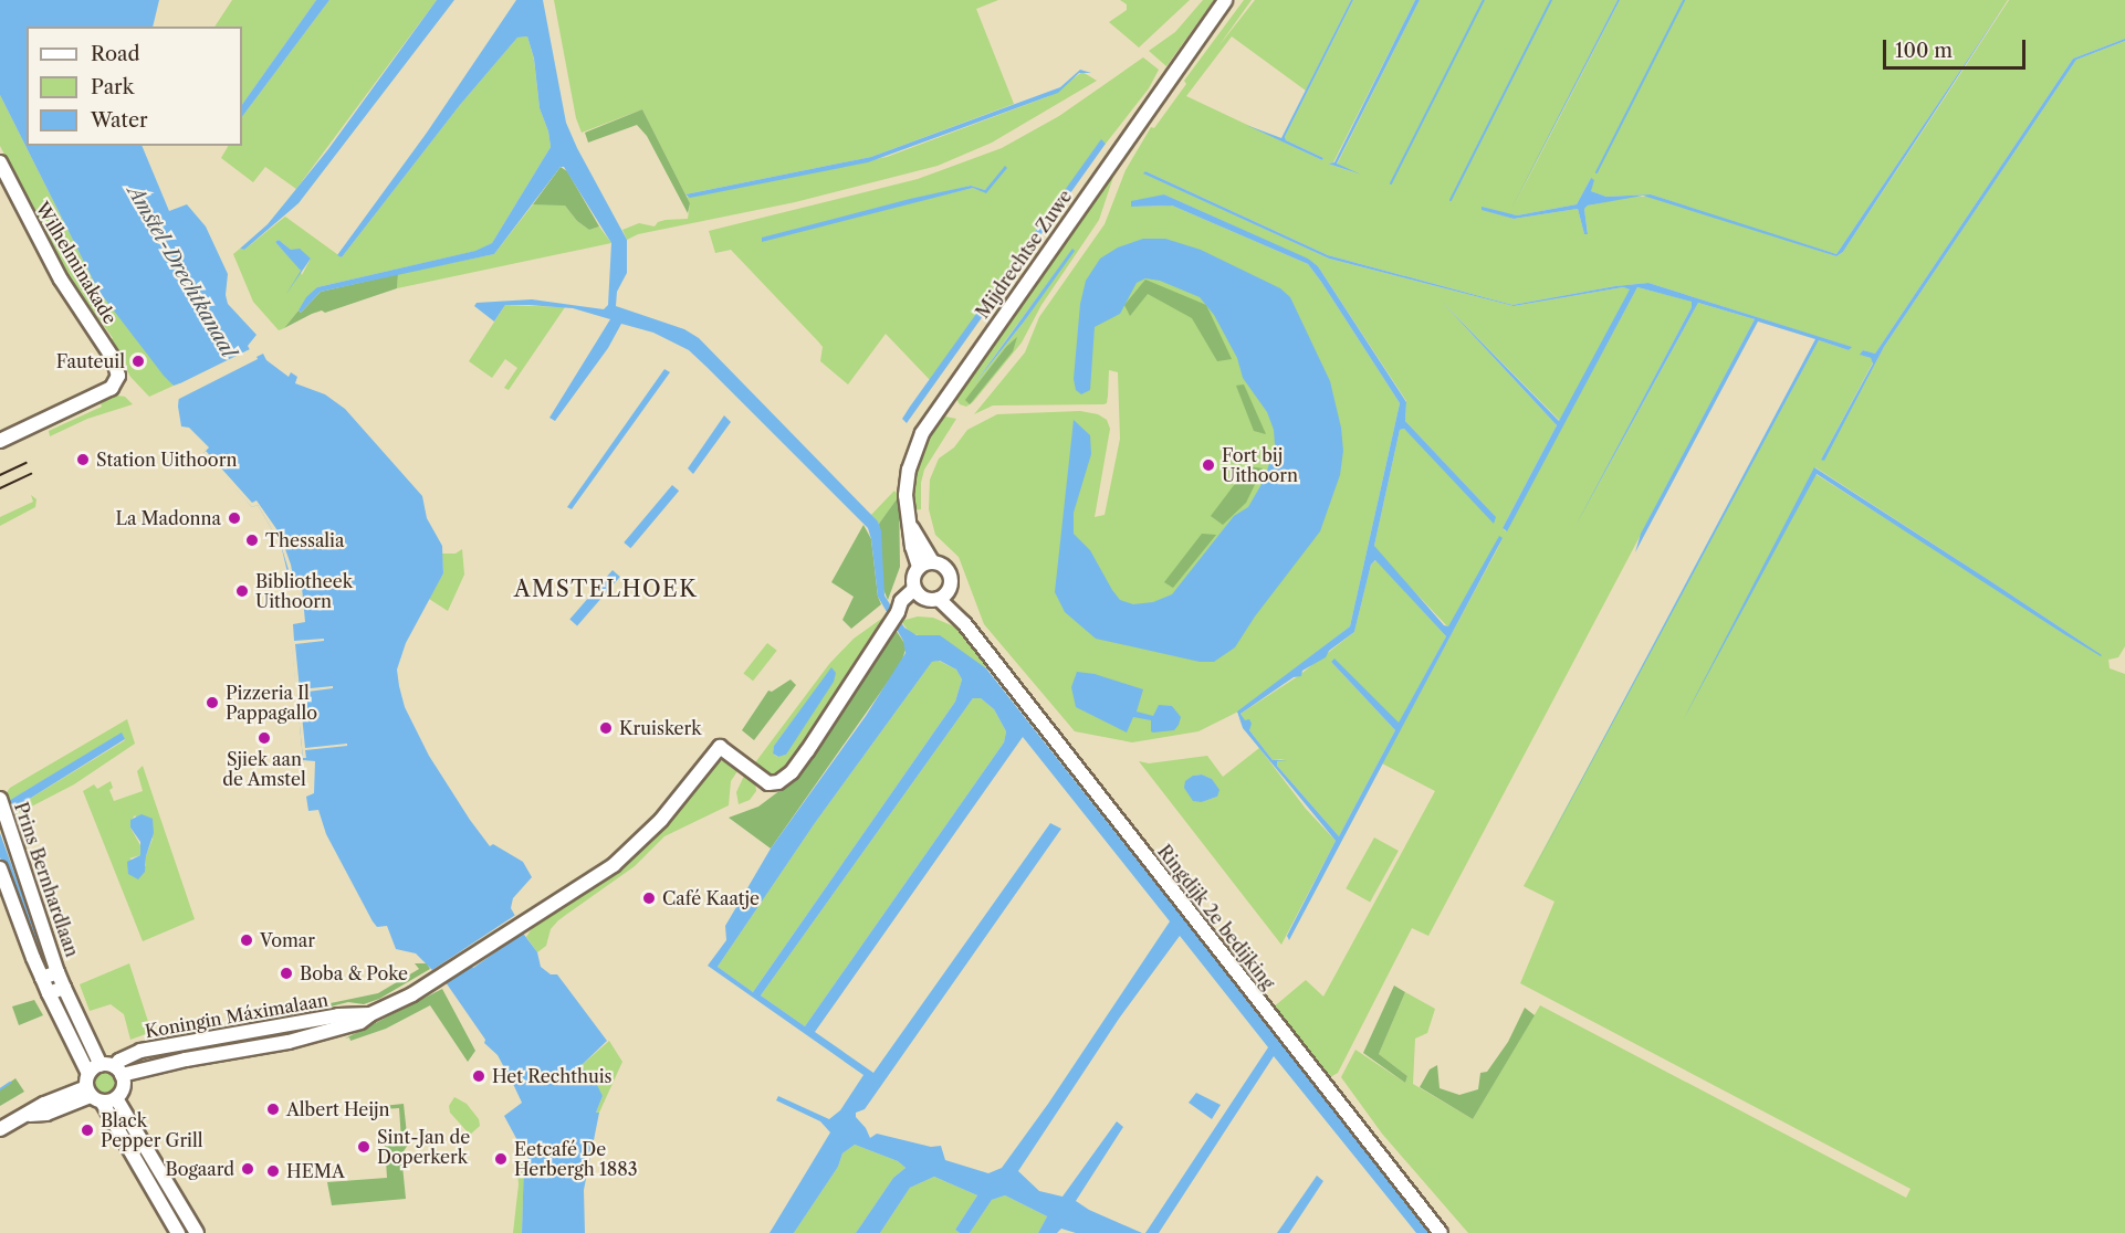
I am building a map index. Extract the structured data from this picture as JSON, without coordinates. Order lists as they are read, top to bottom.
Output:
{
  "streets": {
    "street": [
      "Mijdrechtse Zuwe",
      "Wilhelminakade",
      "Prins Bernhardlaan",
      "Ringdijk 2e bedijking",
      "Koningin Máximalaan"
    ]
  },
  "crossings": [
    ["Mijdrechtse Zuwe", "Ringdijk 2e bedijking"],
    ["Mijdrechtse Zuwe", "Koningin Máximalaan"],
    ["Prins Bernhardlaan", "Koningin Máximalaan"],
    ["Ringdijk 2e bedijking", "Koningin Máximalaan"]
  ],
  "districts": ["AMSTELHOEK"],
  "water": ["Amstel-Drechtkanaal"],
  "places": [
    "Fauteuil",
    "Station Uithoorn",
    "Fort bij Uithoorn",
    "La Madonna",
    "Thessalia",
    "Bibliotheek Uithoorn",
    "Pizzeria Il Pappagallo",
    "Kruiskerk",
    "Sjiek aan de Amstel",
    "Café Kaatje",
    "Vomar",
    "Boba & Poke",
    "Het Rechthuis",
    "Albert Heijn",
    "Black Pepper Grill",
    "Sint-Jan de Doperkerk",
    "Eetcafé De Herbergh 1883",
    "Bogaard",
    "HEMA"
  ],
  "legend": ["Road", "Park", "Water"],
  "scale_bar": "100 m"
}
